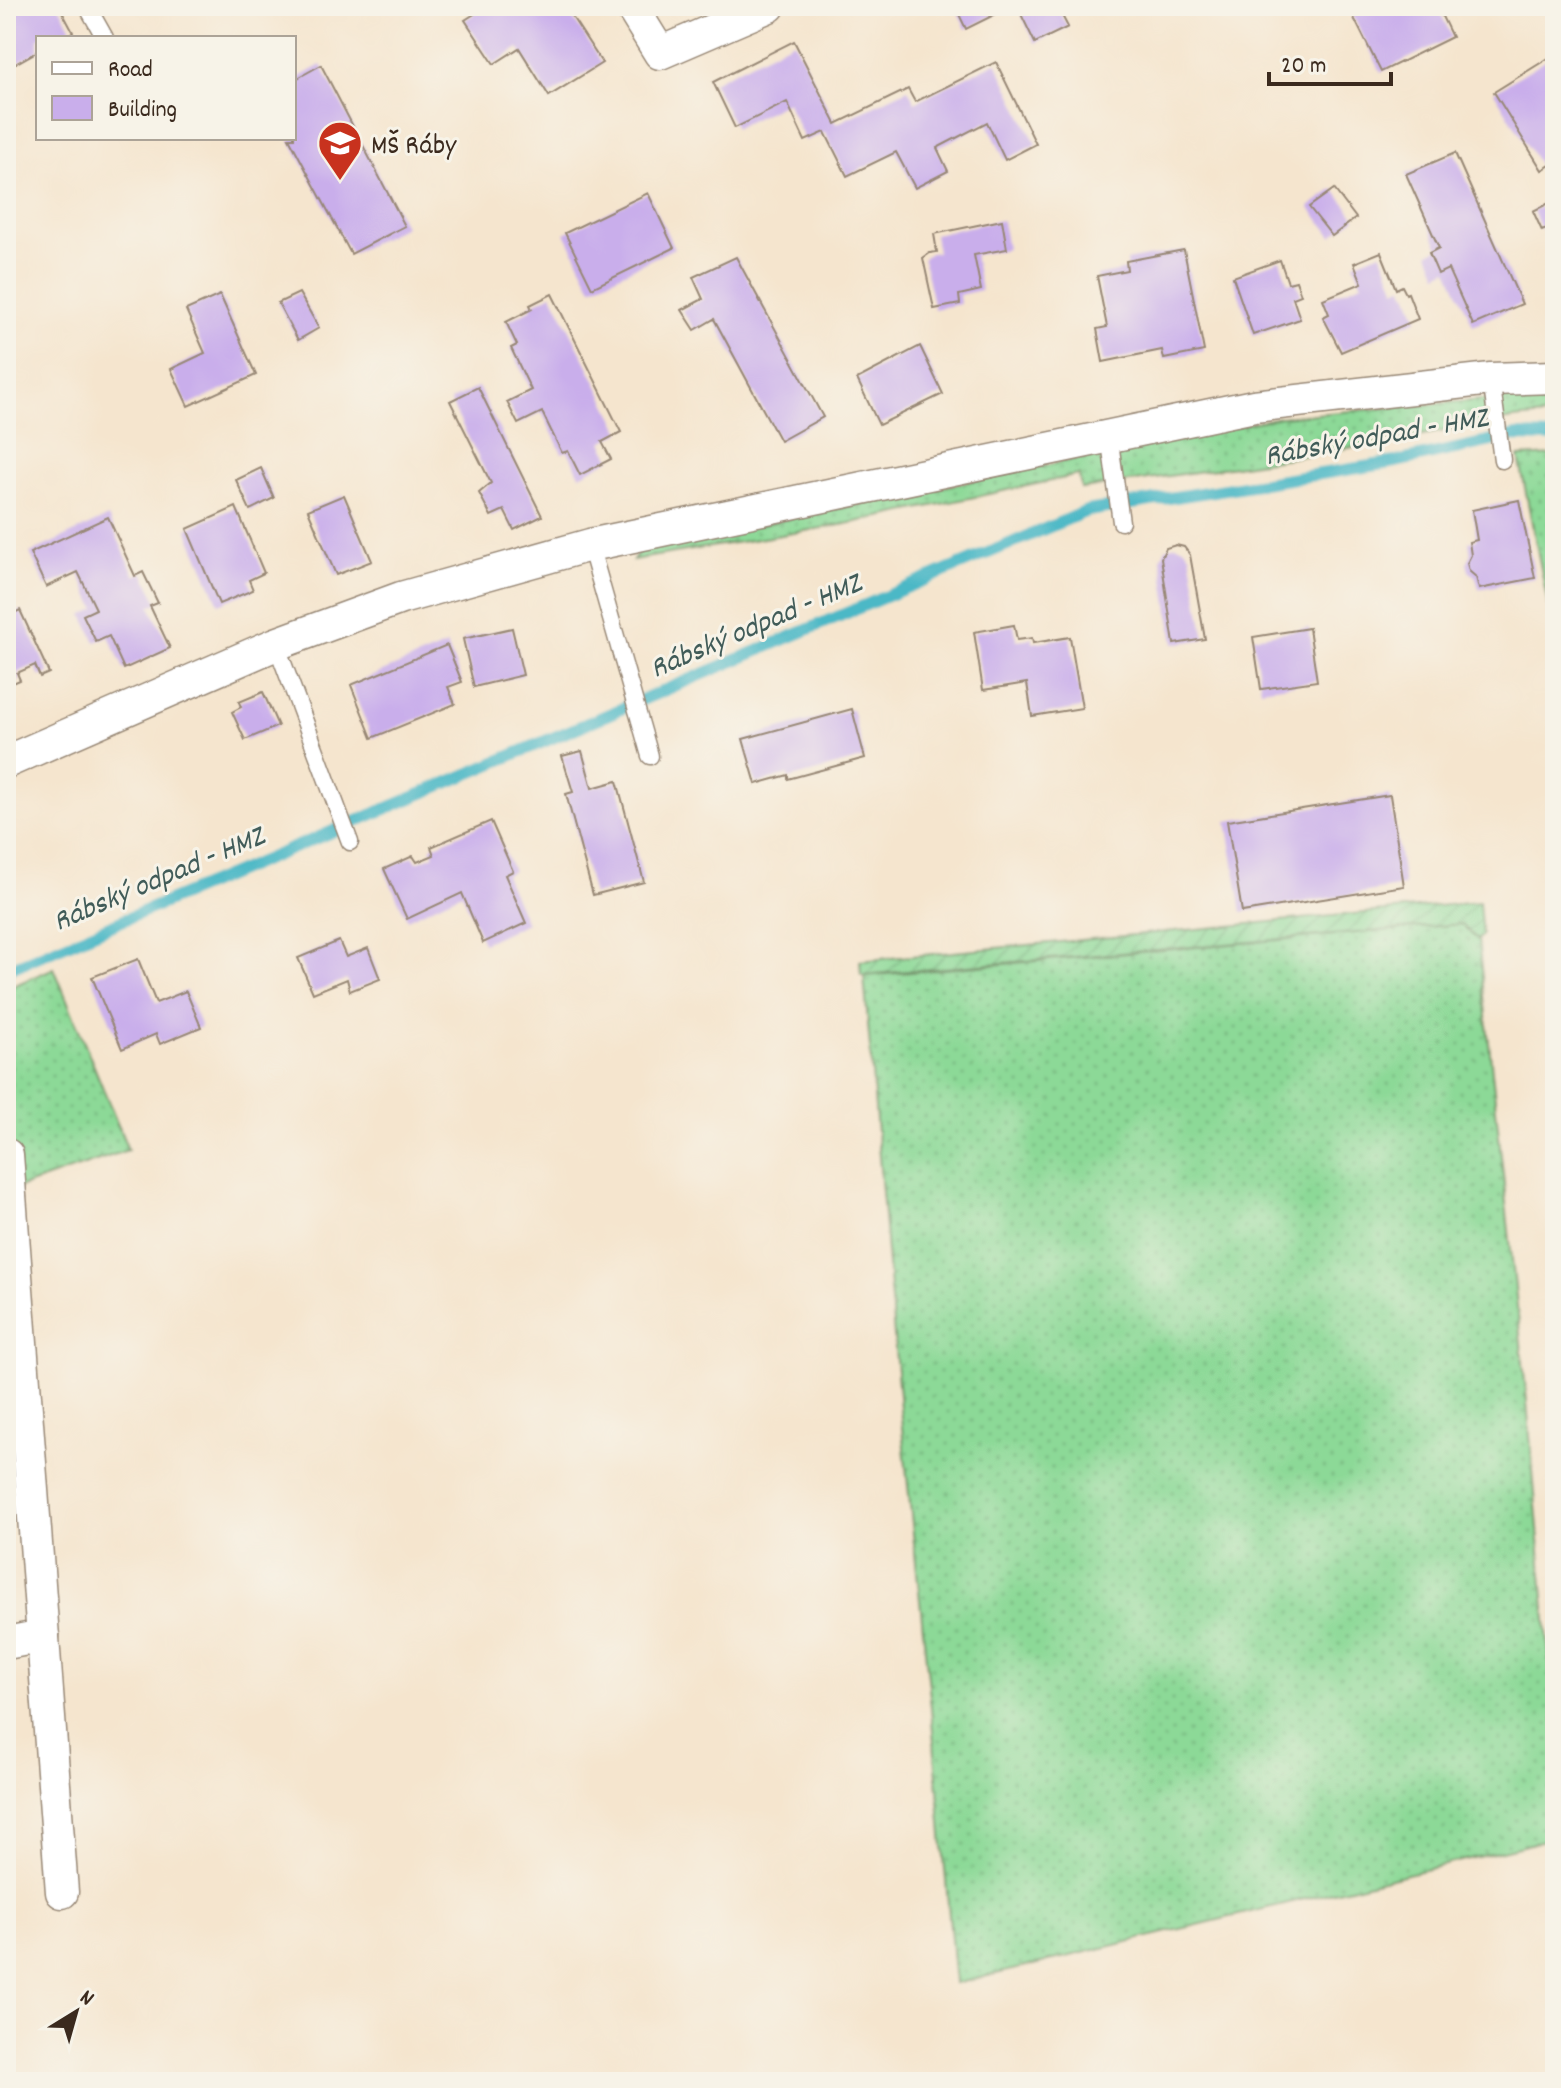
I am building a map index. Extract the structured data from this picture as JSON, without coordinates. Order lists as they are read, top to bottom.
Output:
{
  "water": ["Rábský odpad - HMZ"],
  "places": {
    "school or university": ["MŠ Ráby"]
  },
  "legend": ["Road", "Building"],
  "scale_bar": "20 m",
  "north": "top right"
}
